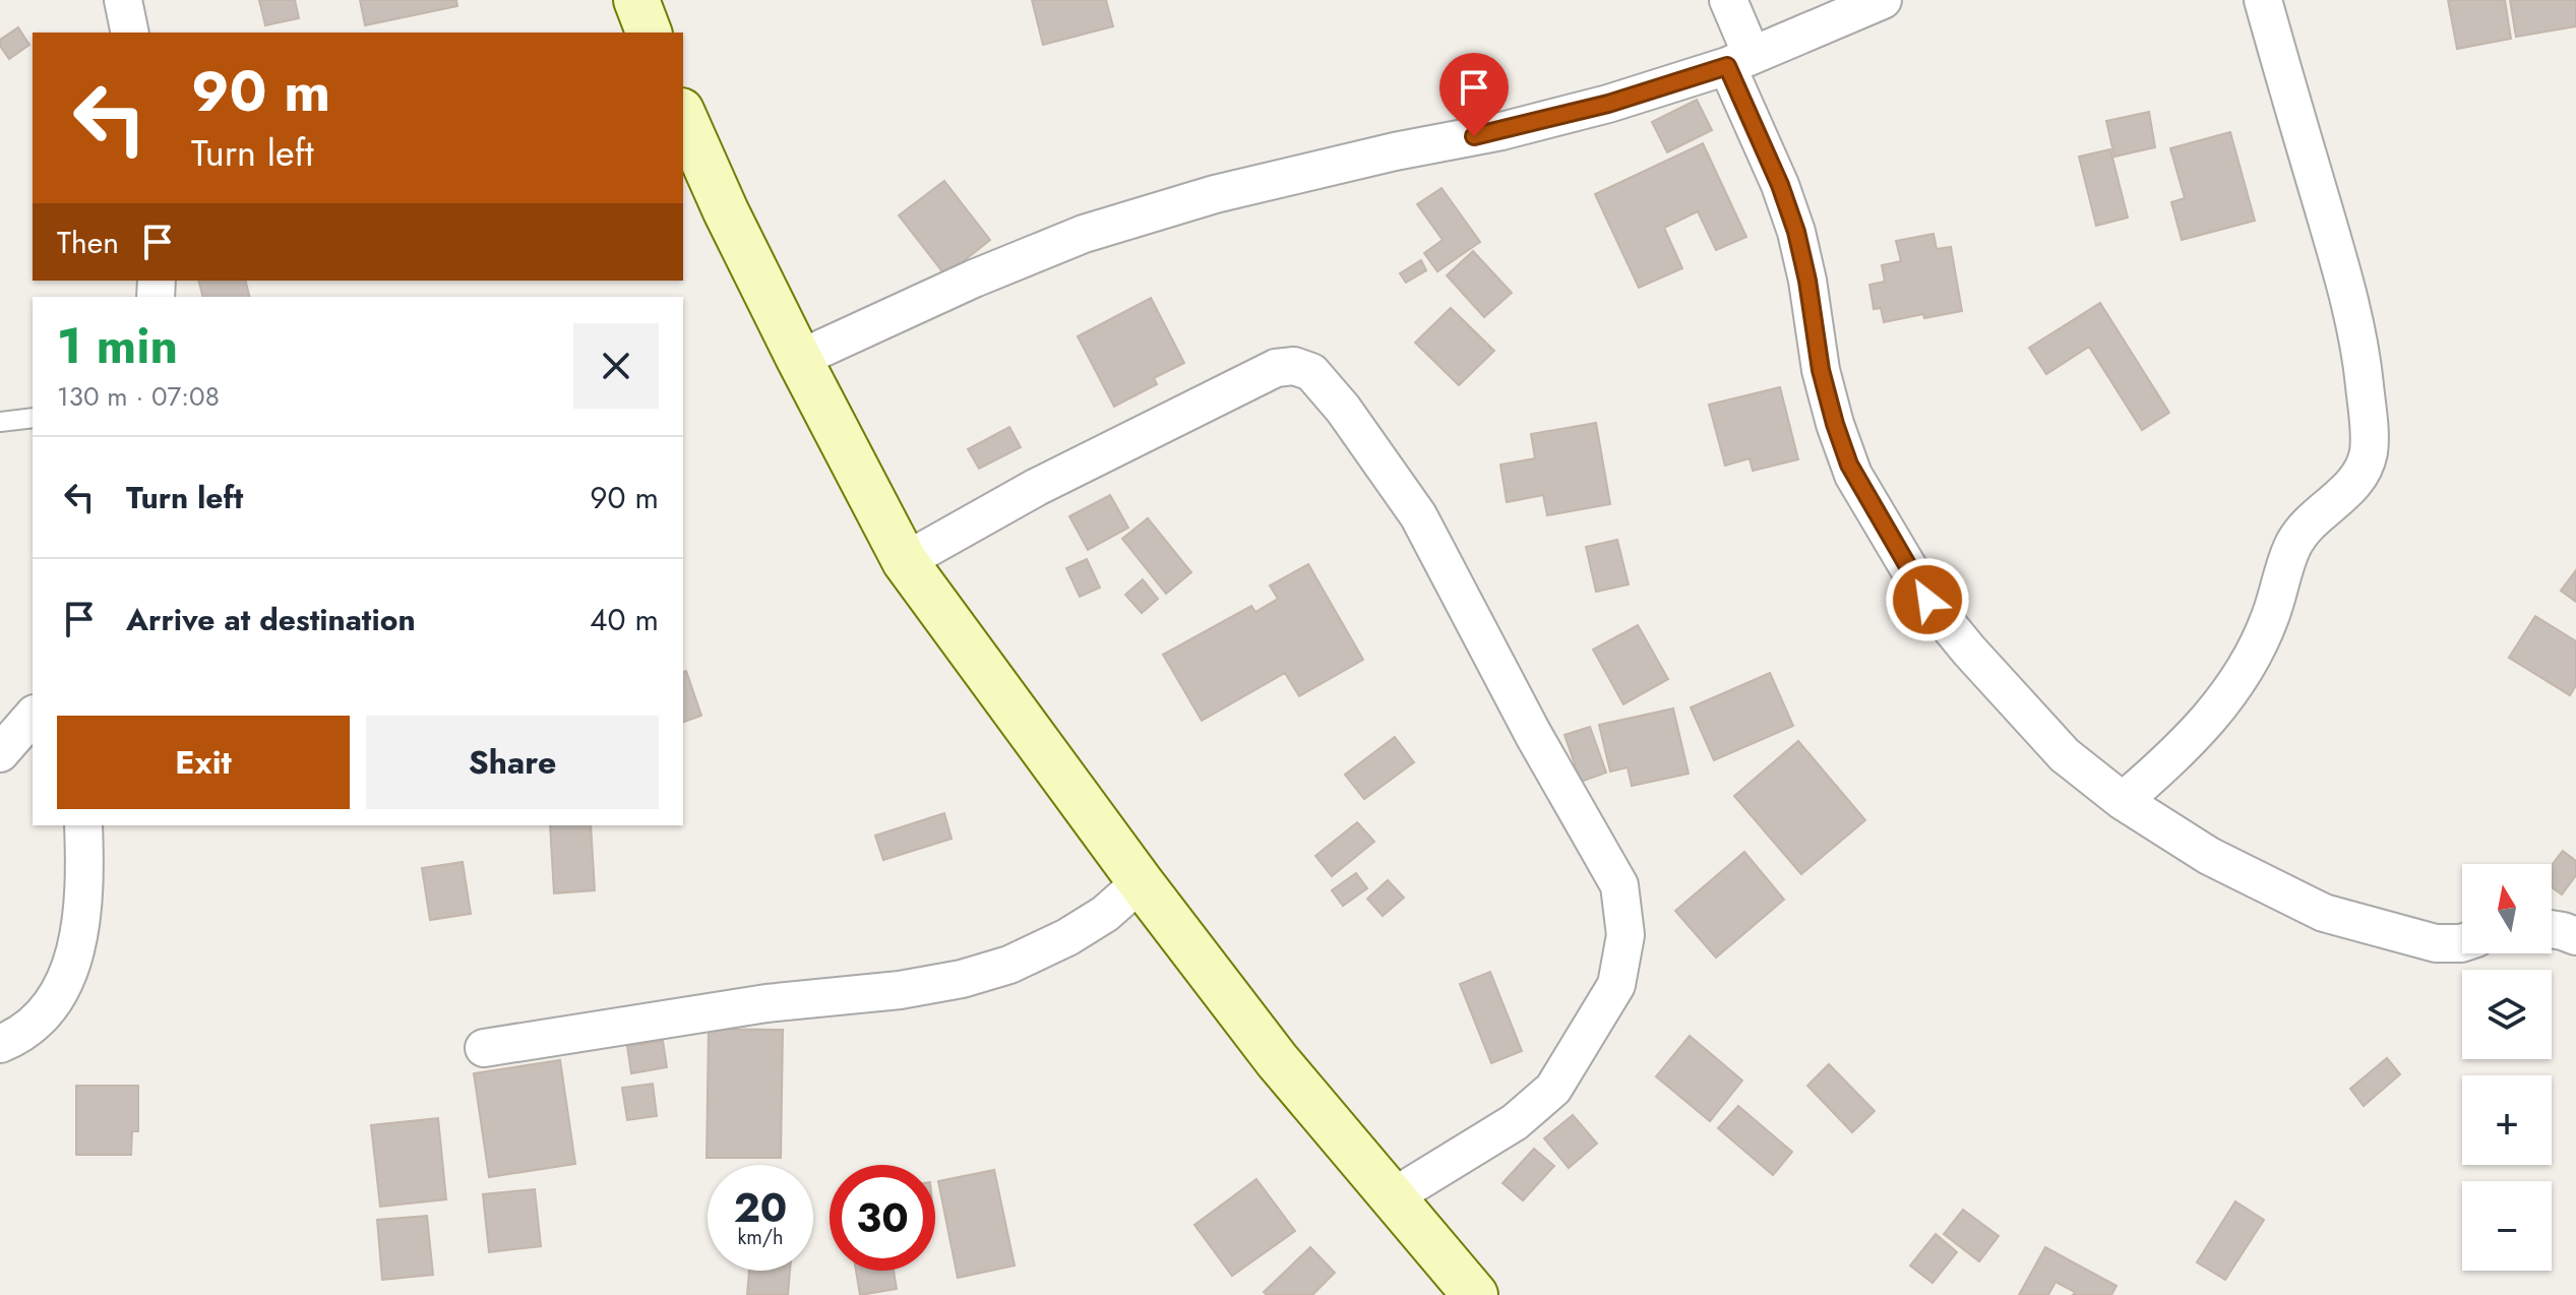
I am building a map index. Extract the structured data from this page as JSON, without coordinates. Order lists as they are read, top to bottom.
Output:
{
  "north": "top",
  "page": {
    "turn": ["90 m", "Turn left"],
    "then": "Then",
    "heading": ["1 min", "130 m · 07:08"],
    "list": [
      {
        "name": "Turn left",
        "value": "90 m"
      },
      {
        "name": "Arrive at destination",
        "value": "40 m"
      }
    ],
    "buttons": ["Exit", "Share"],
    "map_buttons": ["+", "−"],
    "speed": "20 km/h",
    "limit": "30"
  }
}
